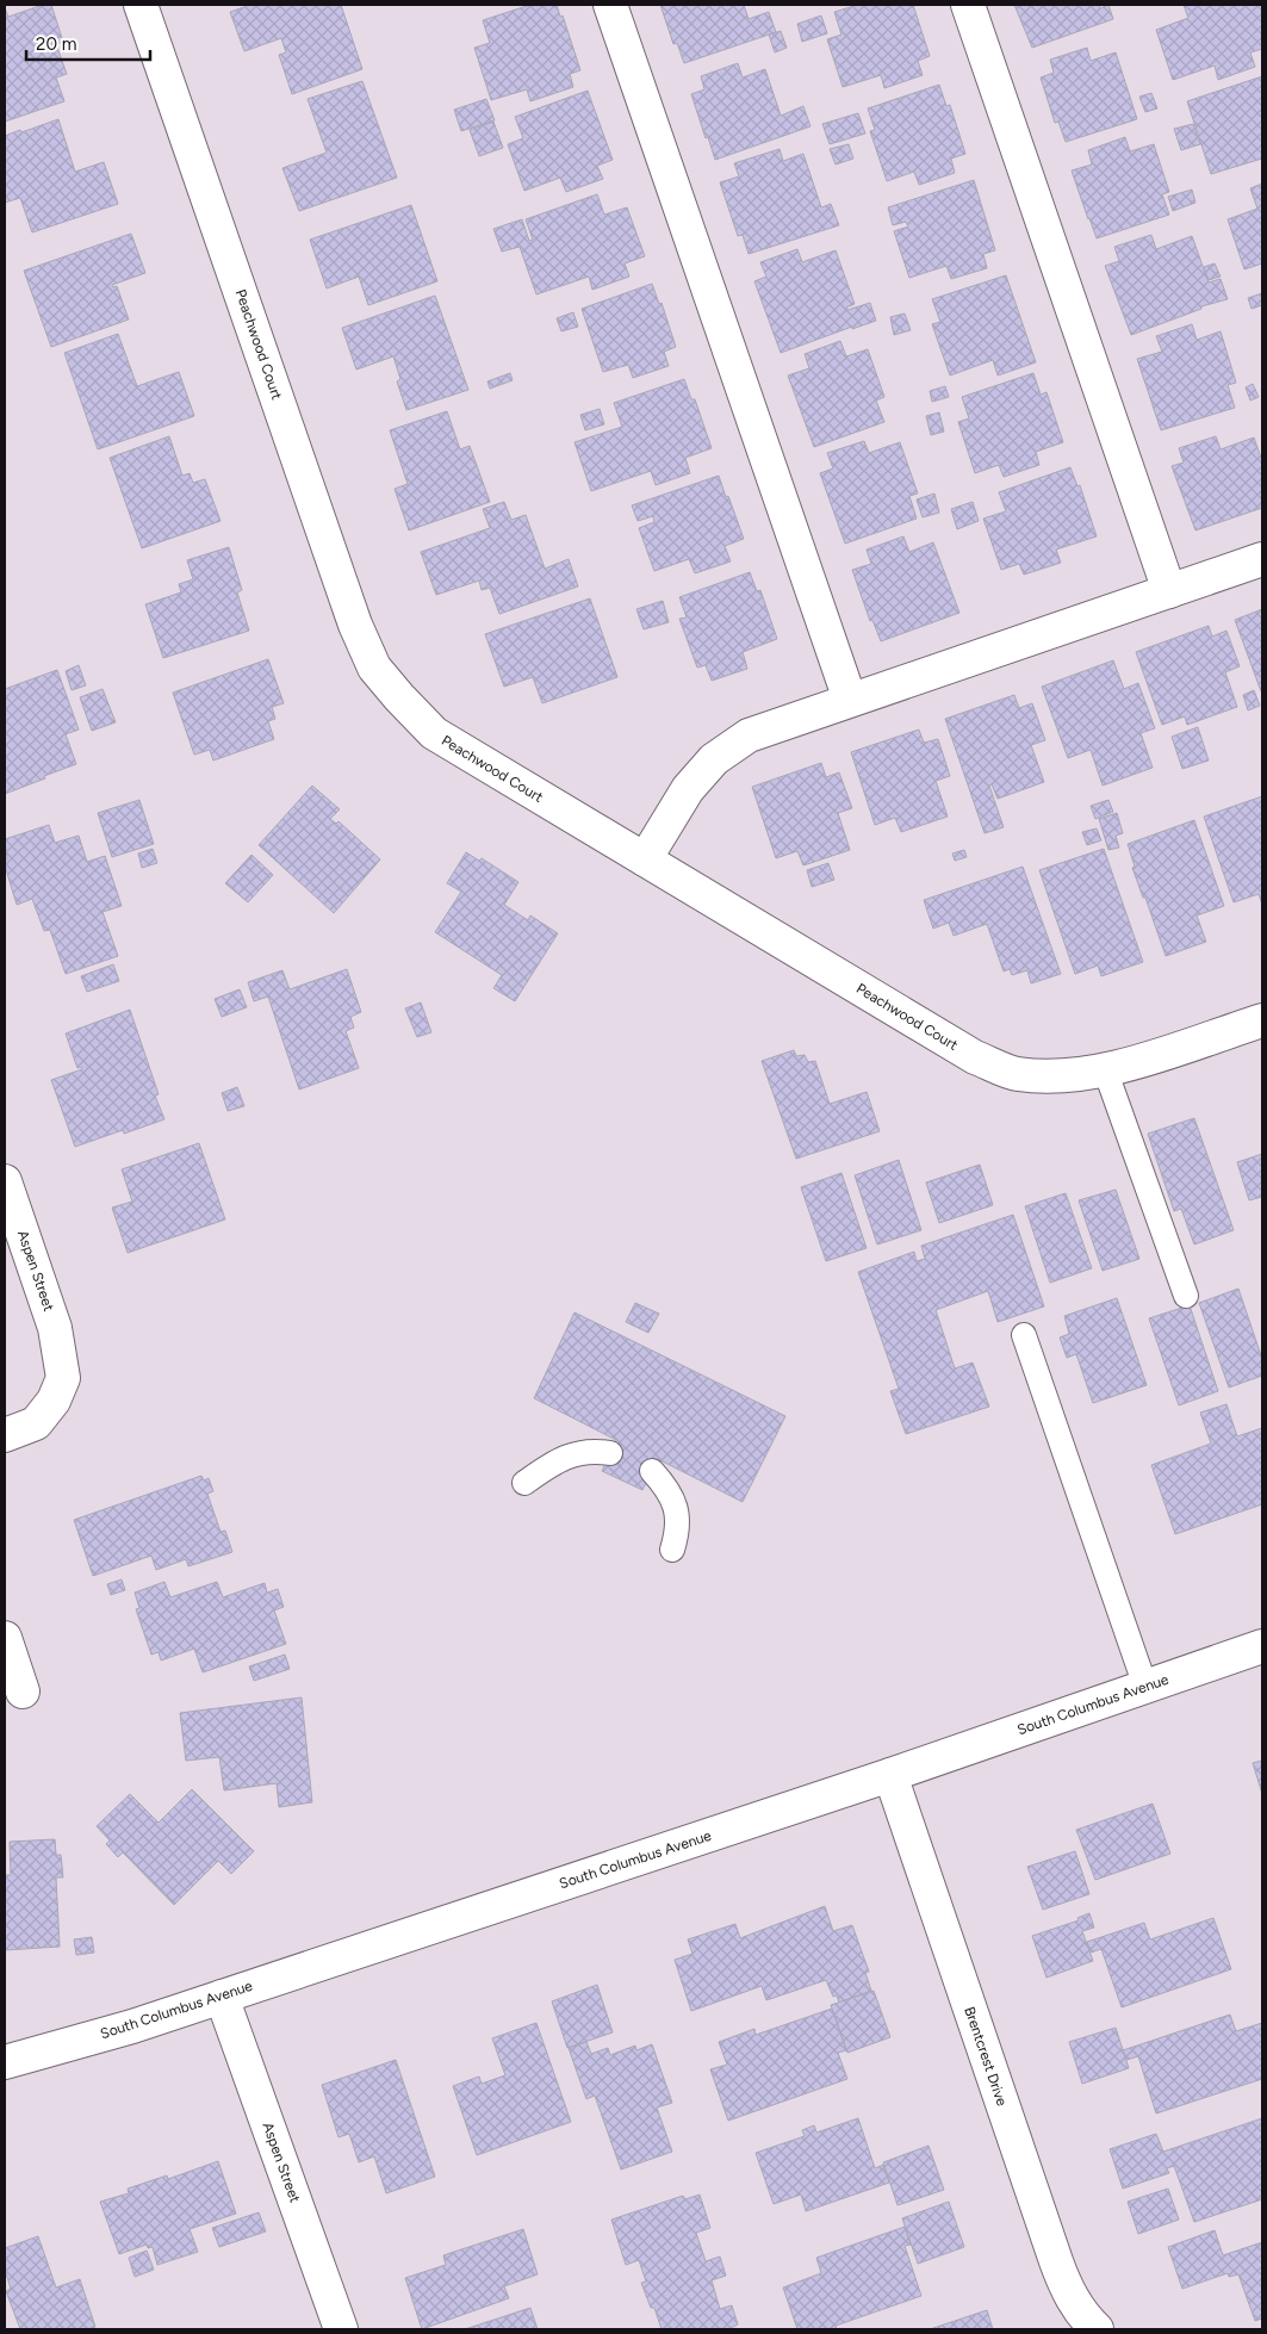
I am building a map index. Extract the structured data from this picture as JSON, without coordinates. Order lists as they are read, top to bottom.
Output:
{
  "streets": {
    "street": [
      "Peachwood Court",
      "Aspen Street",
      "South Columbus Avenue",
      "Brentcrest Drive"
    ]
  },
  "crossings": [
    ["Aspen Street", "South Columbus Avenue"],
    ["South Columbus Avenue", "Brentcrest Drive"]
  ],
  "scale_bar": "20 m"
}
